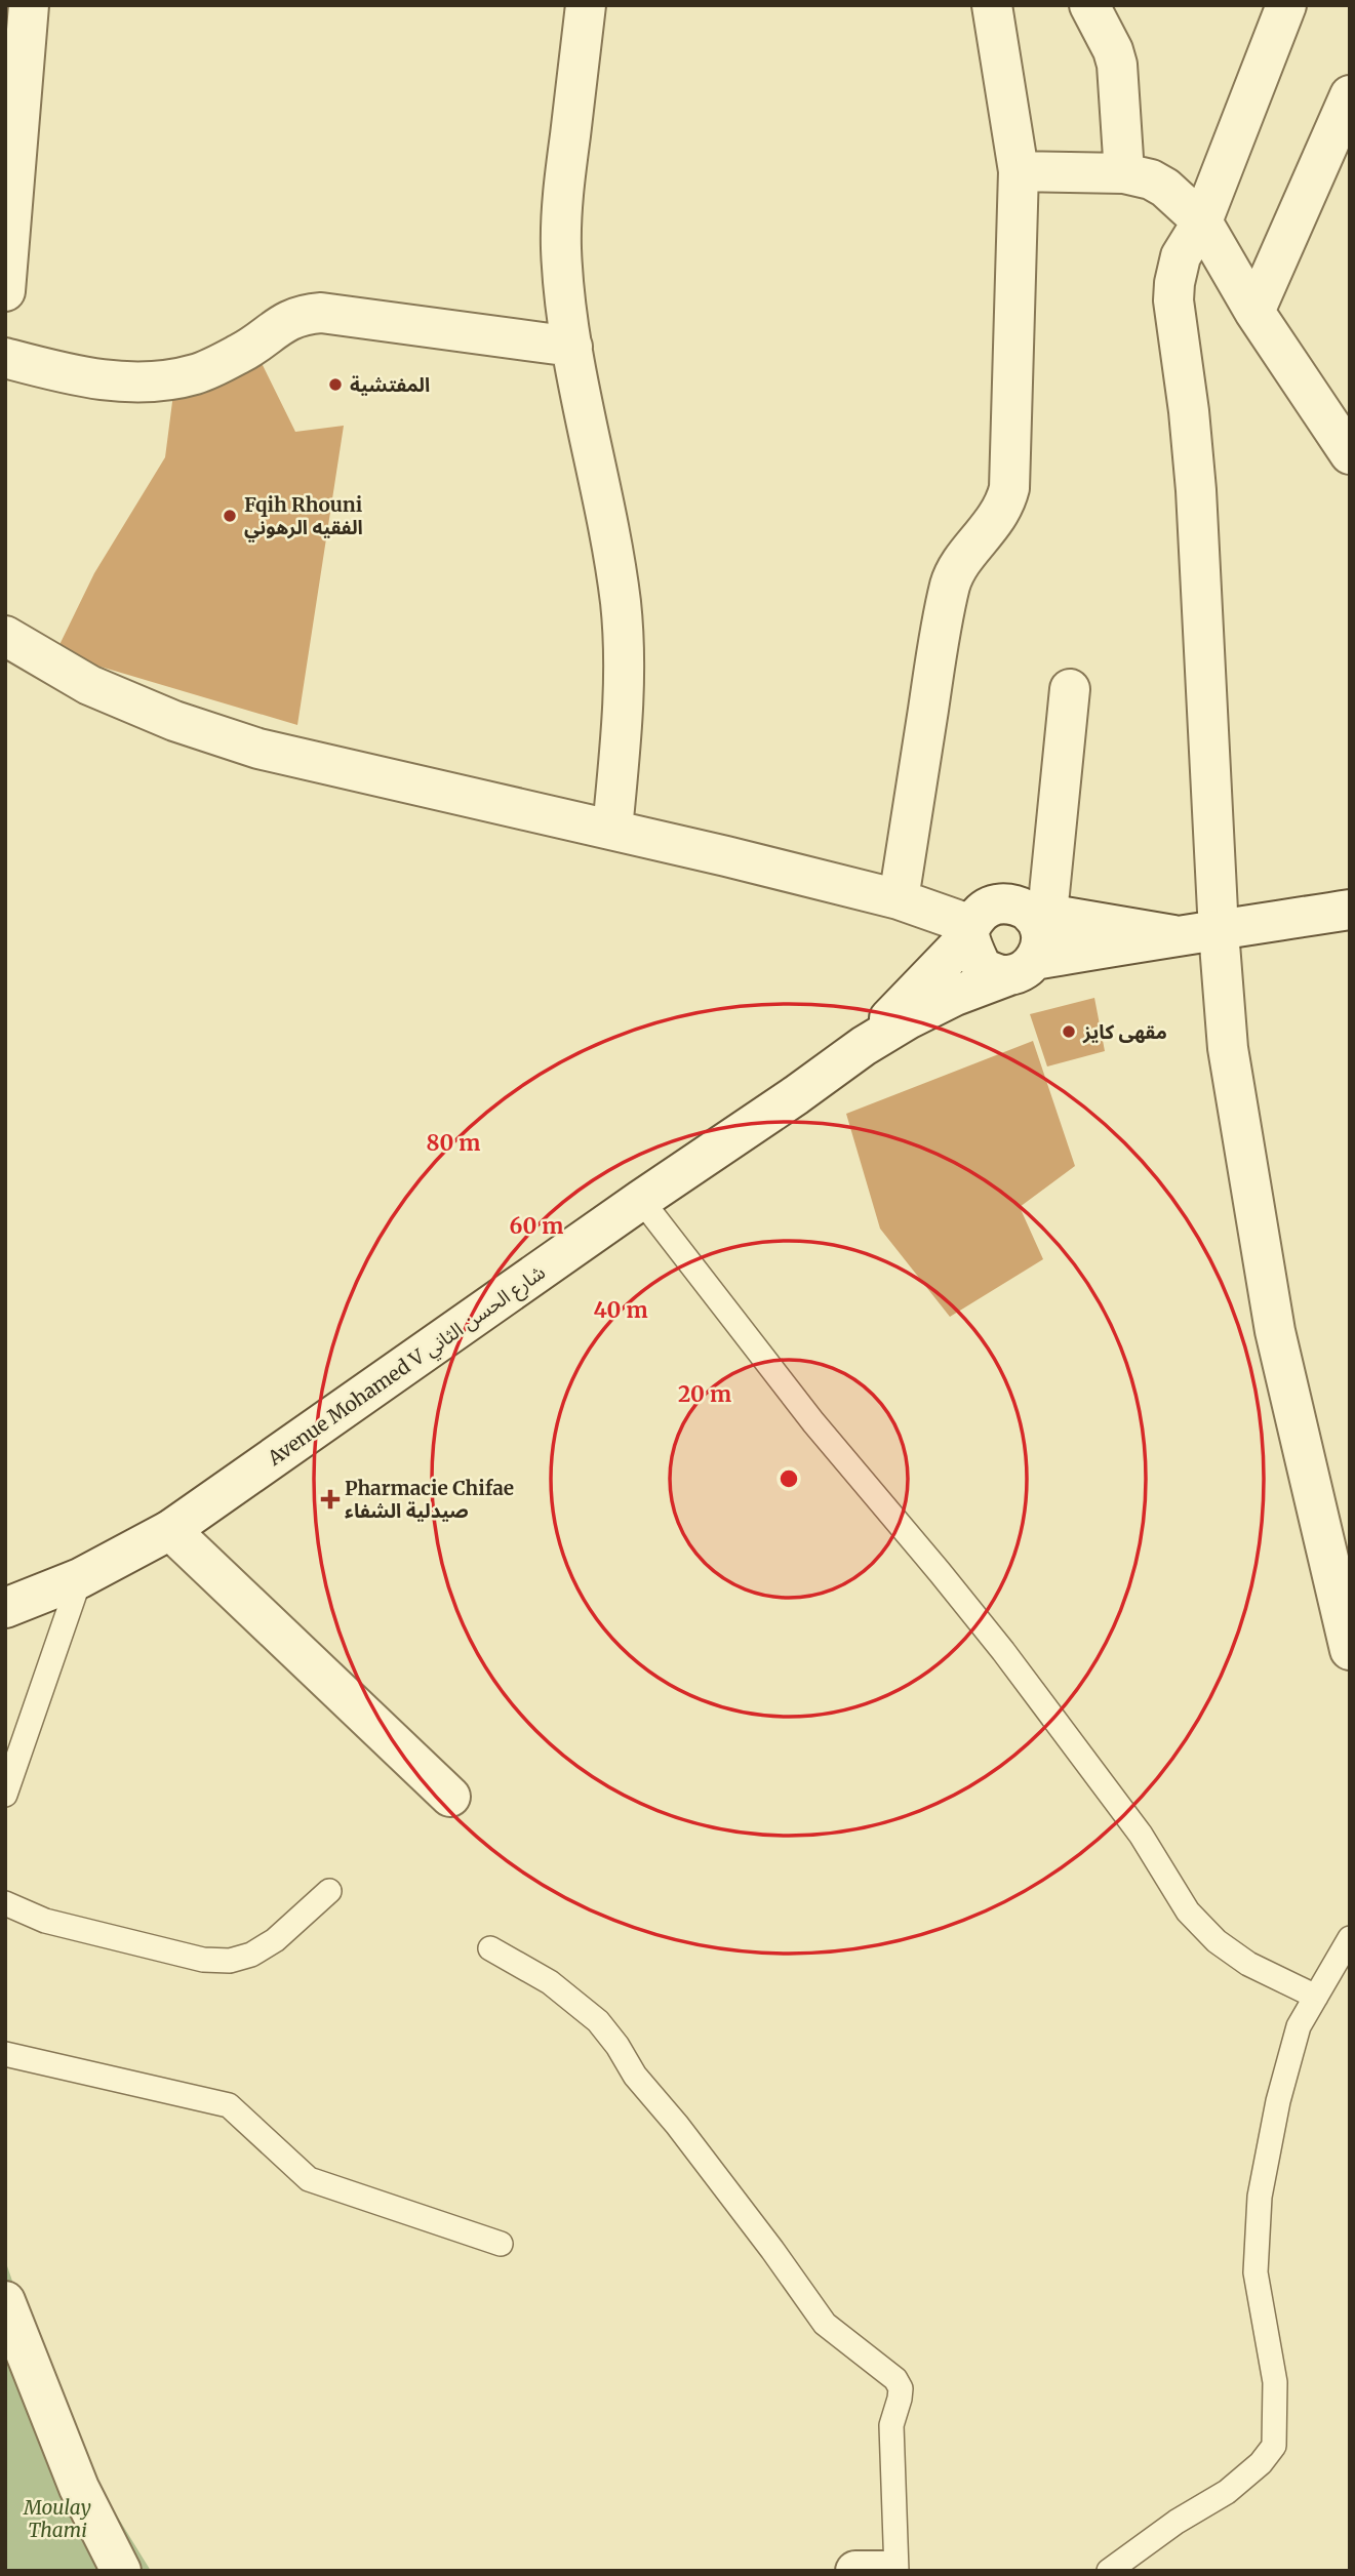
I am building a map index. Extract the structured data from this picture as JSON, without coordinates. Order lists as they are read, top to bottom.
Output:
{
  "streets": {
    "street": ["Avenue Mohamed V شارع الحسن الثاني"]
  },
  "parks": ["Moulay Thami"],
  "places": {
    "other": ["المفتشية", "Fqih Rhouni الفقيه الرهوني", "مقهى كايز"],
    "health": ["Pharmacie Chifae صيدلية الشفاء"]
  },
  "rings": [
    "80 m",
    "60 m",
    "40 m",
    "20 m"
  ]
}
